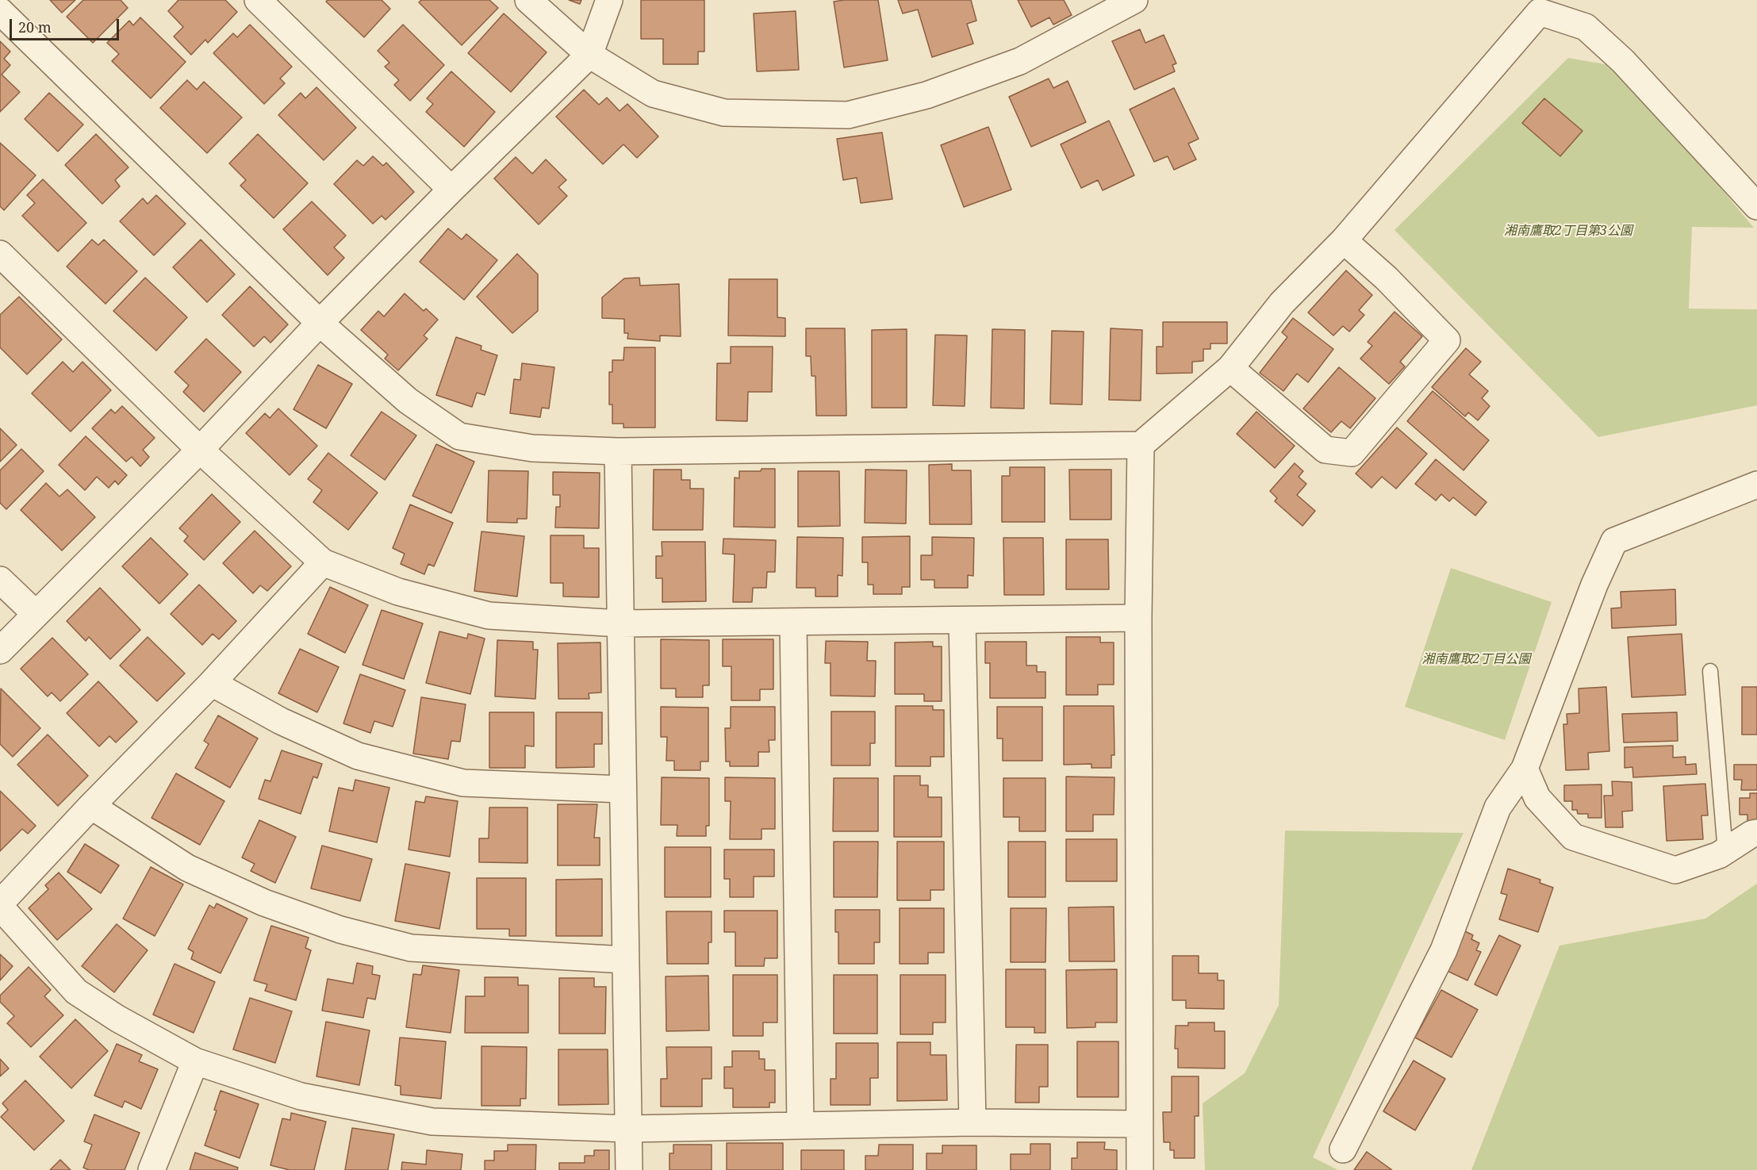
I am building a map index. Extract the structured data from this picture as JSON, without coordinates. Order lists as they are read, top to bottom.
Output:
{
  "parks": ["湘南鷹取2丁目第3公園", "湘南鷹取2丁目公園"],
  "scale_bar": "20 m"
}
